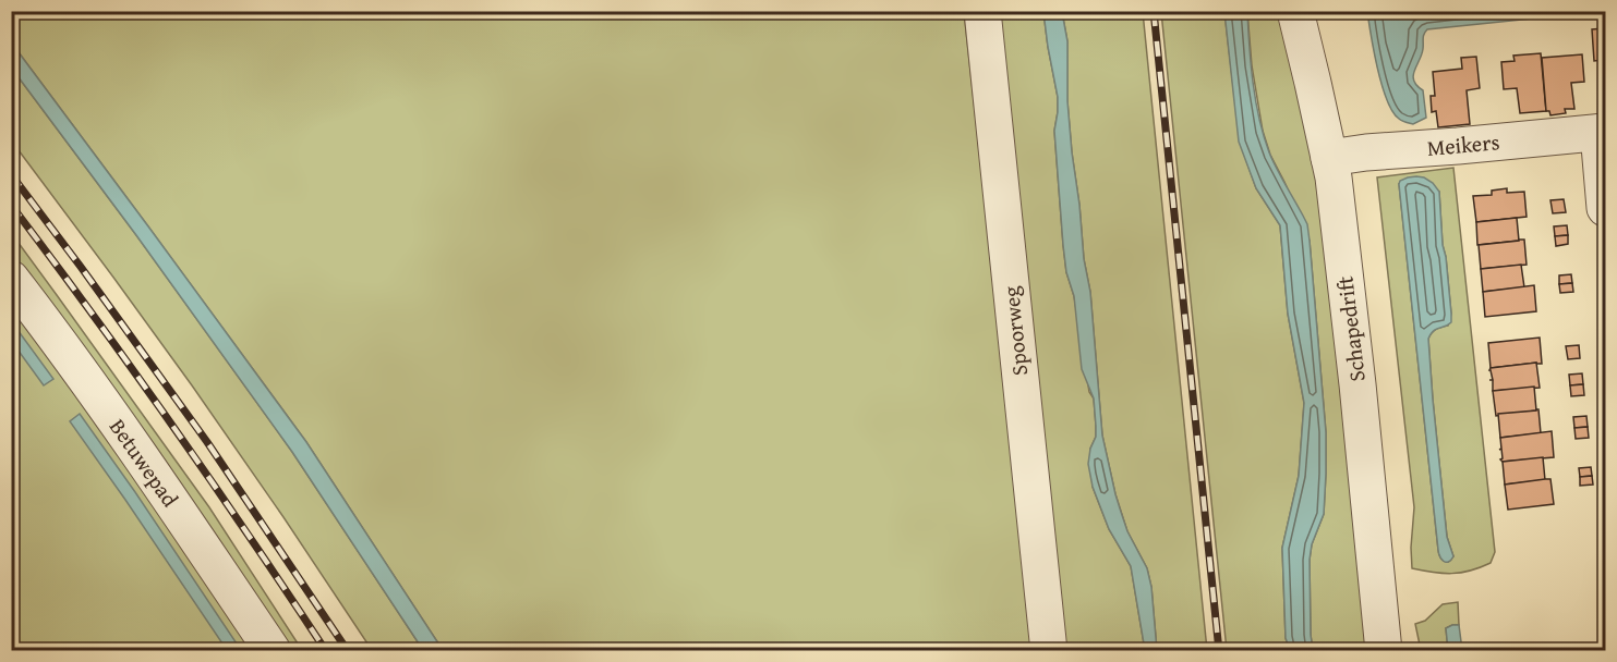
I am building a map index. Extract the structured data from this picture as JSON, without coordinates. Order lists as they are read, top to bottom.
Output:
{
  "streets": {
    "street": [
      "Meikers",
      "Schapedrift",
      "Spoorweg",
      "Betuwepad"
    ]
  },
  "crossings": [
    ["Meikers", "Schapedrift"]
  ]
}
